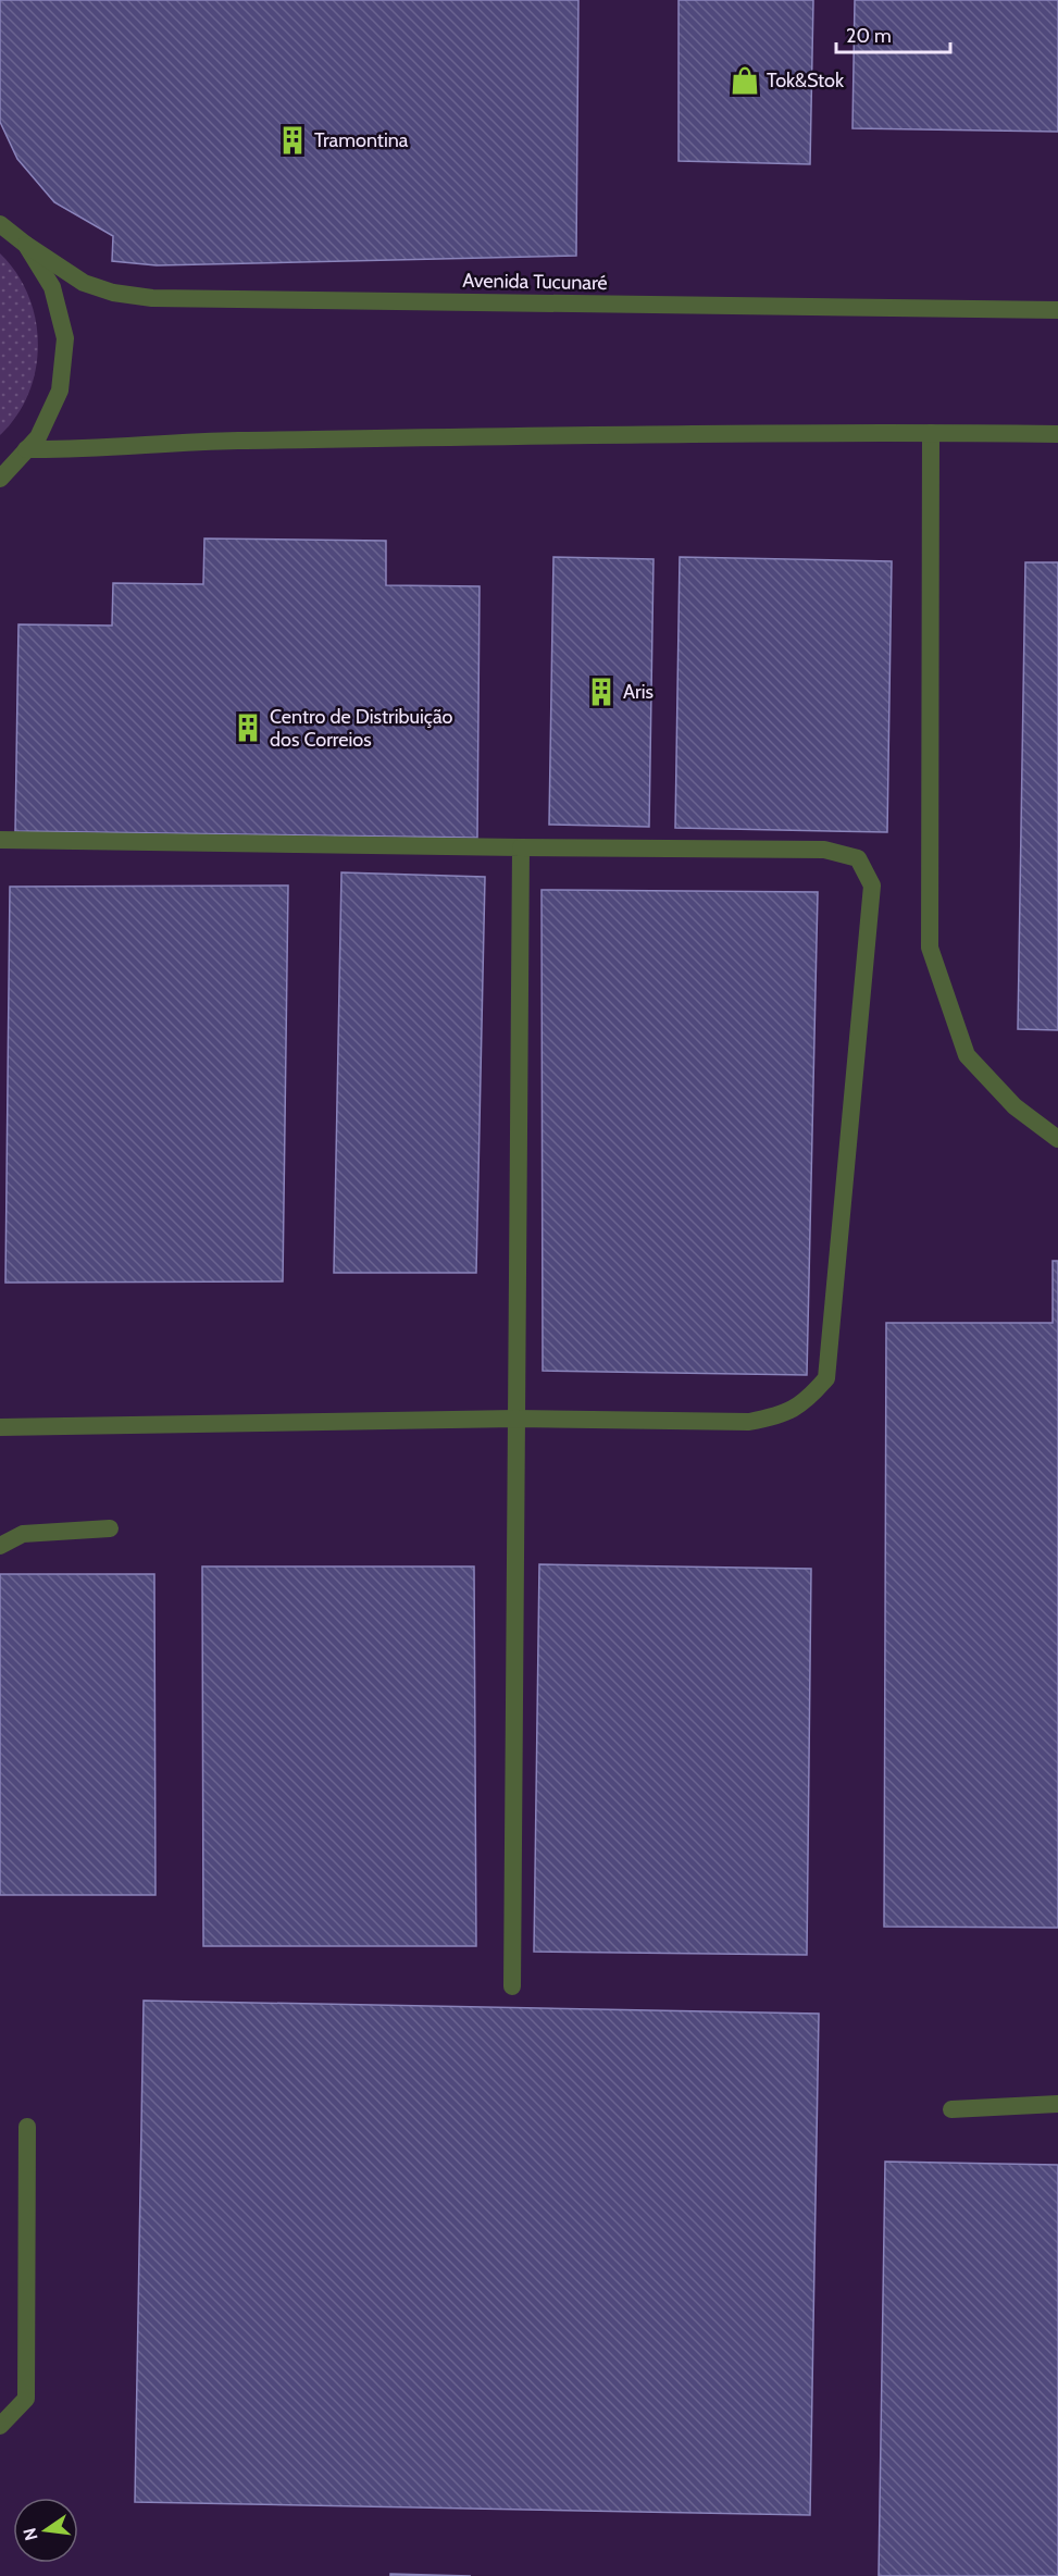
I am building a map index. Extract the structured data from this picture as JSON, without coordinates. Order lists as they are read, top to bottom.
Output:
{
  "streets": {
    "street": ["Avenida Tucunaré"]
  },
  "places": {
    "shop": ["Tok&Stok"],
    "building": ["Tramontina", "Aris", "Centro de Distribuição dos Correios"]
  },
  "scale_bar": "20 m",
  "north": "left"
}
